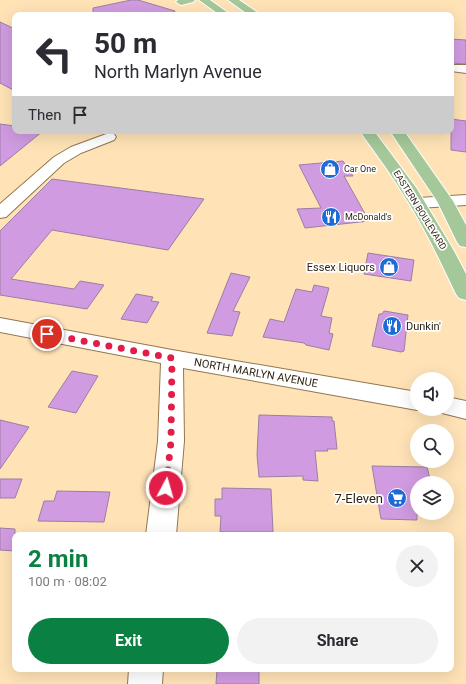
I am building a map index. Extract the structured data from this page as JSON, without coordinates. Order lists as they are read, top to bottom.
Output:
{
  "streets": {
    "main road": ["EASTERN BOULEVARD"],
    "street": ["NORTH MARLYN AVENUE"]
  },
  "places": {
    "shop": ["Car One", "Essex Liquors"],
    "restaurant": ["McDonald's", "Dunkin'"],
    "supermarket": ["7-Eleven"]
  },
  "page": {
    "turn": ["50 m", "North Marlyn Avenue"],
    "then": "Then",
    "heading": ["2 min", "100 m · 08:02"],
    "buttons": ["Exit", "Share"]
  }
}
